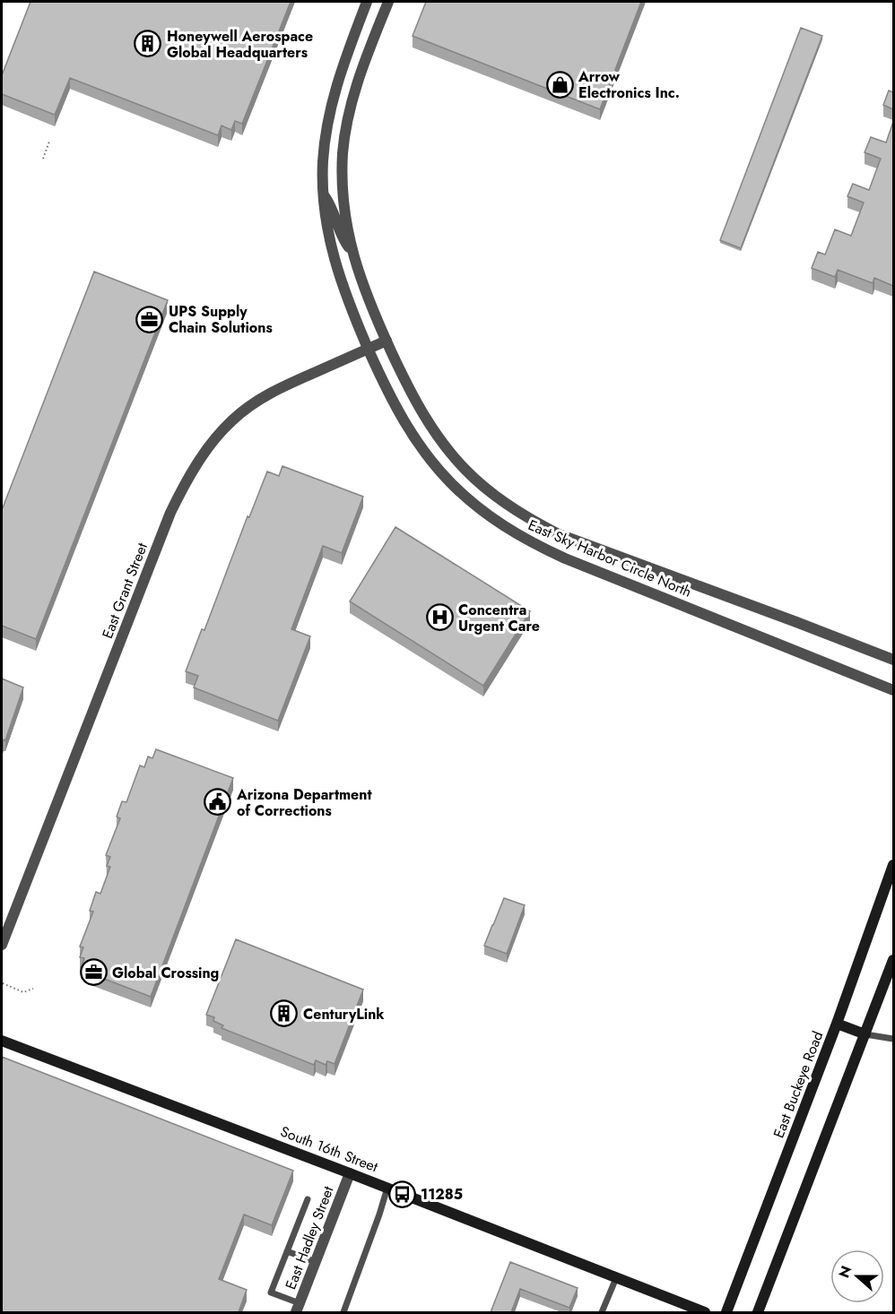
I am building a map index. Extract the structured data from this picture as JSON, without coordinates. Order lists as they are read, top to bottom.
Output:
{
  "streets": {
    "main road": ["East Buckeye Road", "South 16th Street"],
    "street": ["East Sky Harbor Circle North", "East Grant Street", "East Hadley Street"]
  },
  "crossings": [
    ["East Sky Harbor Circle North", "East Grant Street"],
    ["South 16th Street", "East Hadley Street"]
  ],
  "places": {
    "building": ["Honeywell Aerospace Global Headquarters", "CenturyLink"],
    "shop": ["Arrow Electronics Inc."],
    "office": ["UPS Supply Chain Solutions", "Global Crossing"],
    "hospital": ["Concentra Urgent Care"],
    "public building": ["Arizona Department of Corrections"],
    "bus stop": ["11285"]
  },
  "north": "left"
}
